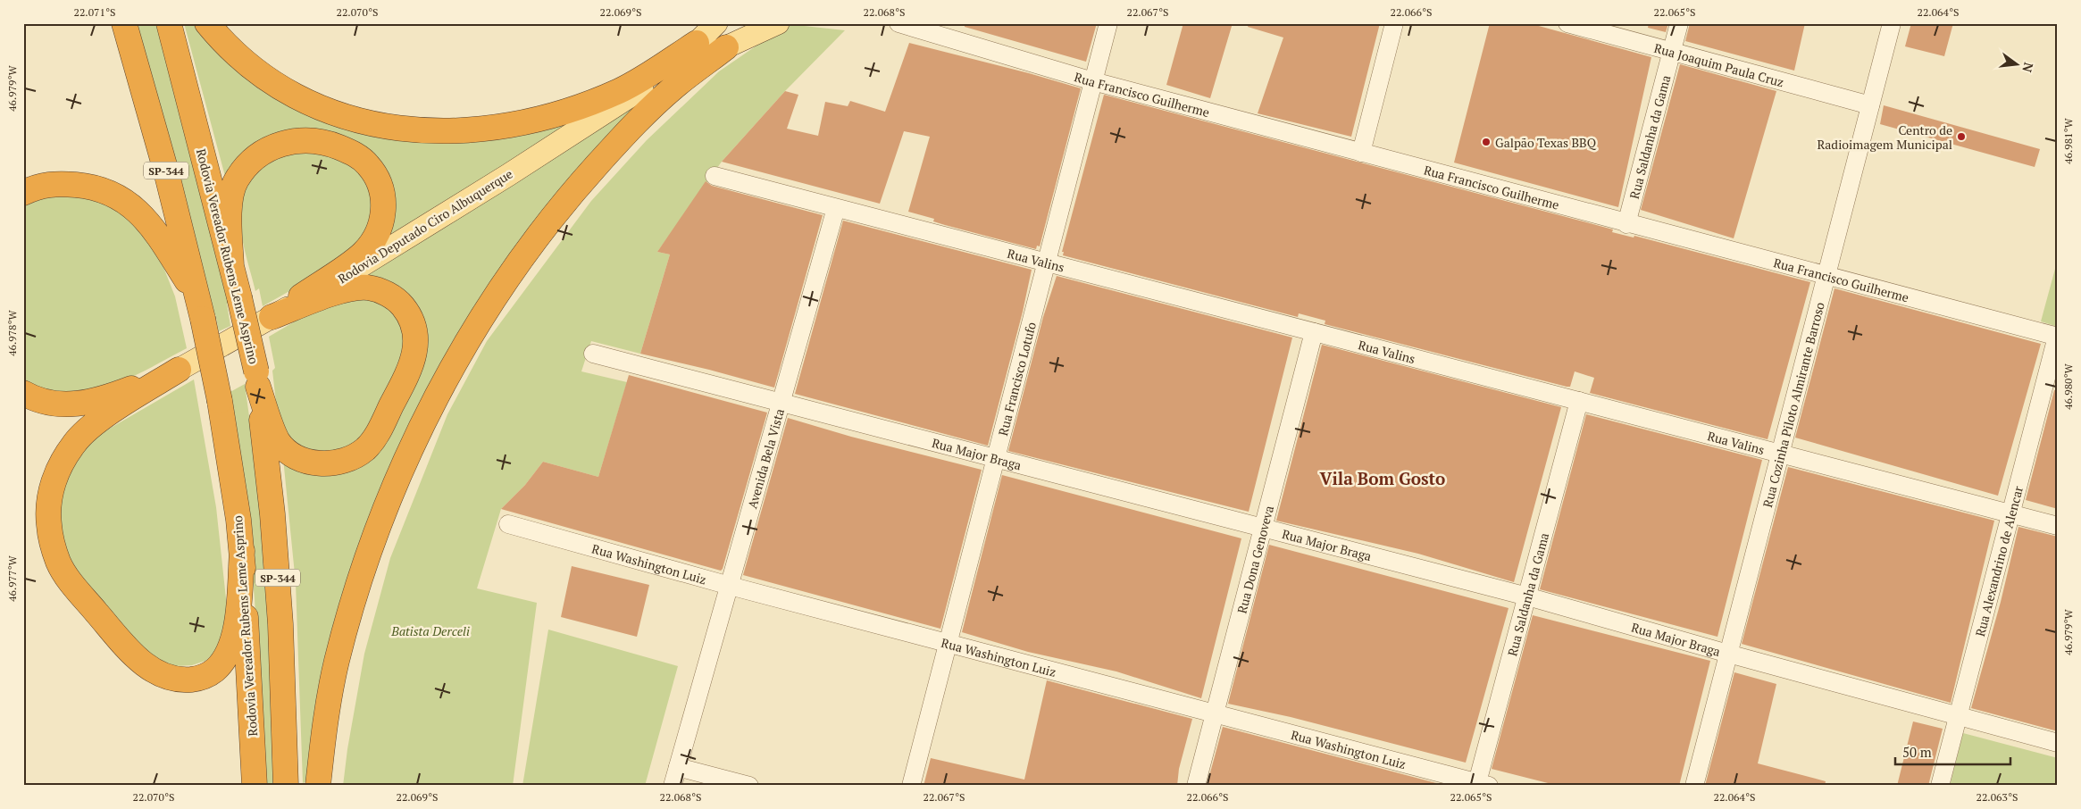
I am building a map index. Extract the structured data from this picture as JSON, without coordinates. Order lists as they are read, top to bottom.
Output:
{
  "streets": {
    "highway": ["SP-344", "Rodovia Vereador Rubens Leme Asprino"],
    "main road": ["Rodovia Deputado Ciro Albuquerque"],
    "street": [
      "Rua Joaquim Paula Cruz",
      "Rua Francisco Guilherme",
      "Rua Saldanha da Gama",
      "Rua Valins",
      "Rua Francisco Lotufo",
      "Rua Cozinha Piloto Almirante Barroso",
      "Rua Major Braga",
      "Avenida Bela Vista",
      "Rua Dona Genoveva",
      "Rua Alexandrino de Alencar",
      "Rua Washington Luiz"
    ]
  },
  "crossings": [
    ["Rua Joaquim Paula Cruz", "Rua Saldanha da Gama"],
    ["Rua Joaquim Paula Cruz", "Rua Cozinha Piloto Almirante Barroso"],
    ["Rua Francisco Guilherme", "Rua Saldanha da Gama"],
    ["Rua Francisco Guilherme", "Rua Francisco Lotufo"],
    ["Rua Francisco Guilherme", "Rua Cozinha Piloto Almirante Barroso"],
    ["Rua Francisco Guilherme", "Rua Alexandrino de Alencar"],
    ["Rua Saldanha da Gama", "Rua Valins"],
    ["Rua Saldanha da Gama", "Rua Major Braga"],
    ["Rua Saldanha da Gama", "Rua Washington Luiz"],
    ["Rua Valins", "Rua Francisco Lotufo"],
    ["Rua Valins", "Rua Cozinha Piloto Almirante Barroso"],
    ["Rua Valins", "Avenida Bela Vista"],
    ["Rua Valins", "Rua Dona Genoveva"],
    ["Rua Valins", "Rua Alexandrino de Alencar"],
    ["Rua Francisco Lotufo", "Rua Major Braga"],
    ["Rua Francisco Lotufo", "Rua Washington Luiz"],
    ["Rua Cozinha Piloto Almirante Barroso", "Rua Major Braga"],
    ["Rua Major Braga", "Avenida Bela Vista"],
    ["Rua Major Braga", "Rua Dona Genoveva"],
    ["Rua Major Braga", "Rua Alexandrino de Alencar"],
    ["Avenida Bela Vista", "Rua Washington Luiz"],
    ["Rua Dona Genoveva", "Rua Washington Luiz"]
  ],
  "districts": ["Vila Bom Gosto"],
  "parks": ["Batista Derceli"],
  "places": ["Centro de Radioimagem Municipal", "Galpão Texas BBQ"],
  "scale_bar": "50 m",
  "north": "right",
  "coordinates": [
    "22.071°S",
    "22.070°S",
    "22.069°S",
    "22.068°S",
    "22.067°S",
    "22.066°S",
    "22.065°S",
    "22.064°S",
    "46.979°W",
    "46.981°W",
    "46.978°W",
    "46.980°W",
    "46.977°W",
    "22.063°S"
  ]
}
